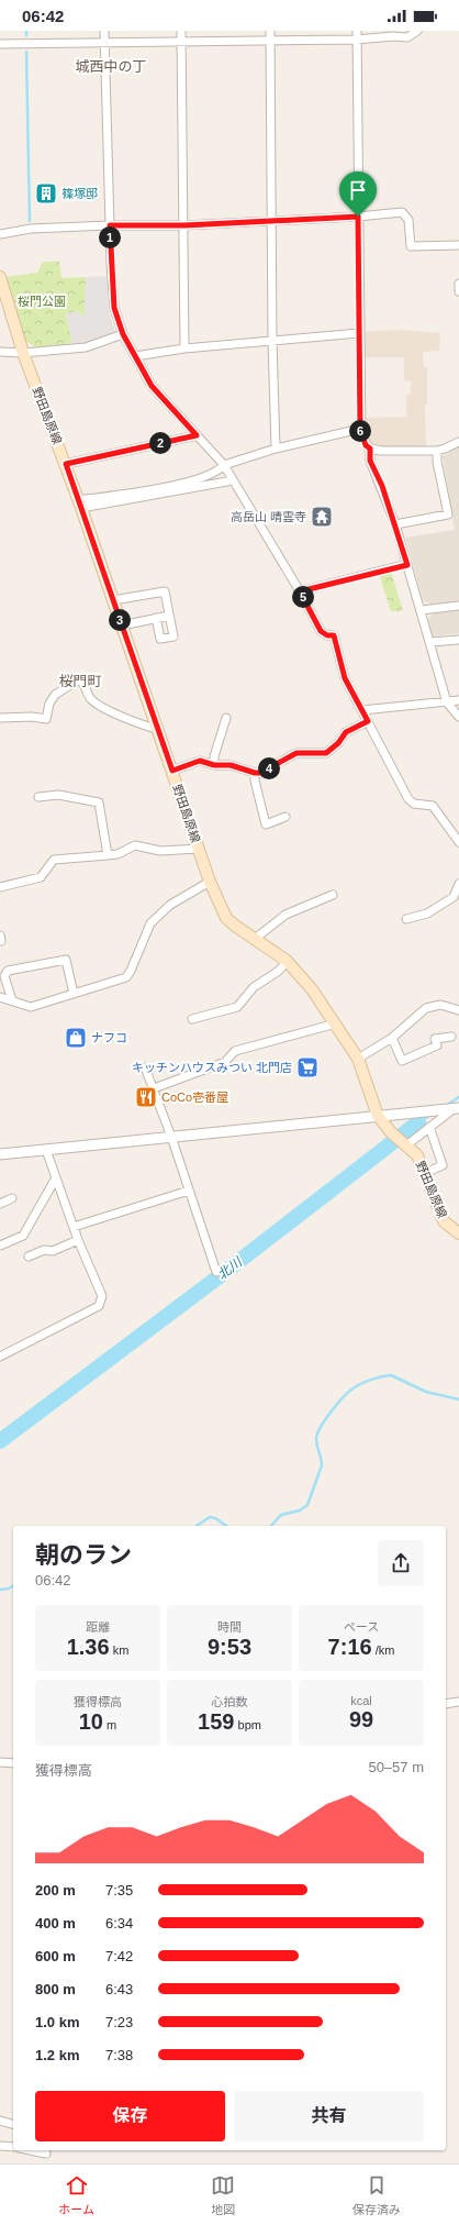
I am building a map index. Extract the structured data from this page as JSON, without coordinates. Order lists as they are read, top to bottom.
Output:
{
  "streets": {
    "main road": ["野田島原線"]
  },
  "districts": ["城西中の丁", "桜門町"],
  "water": ["北川"],
  "parks": ["桜門公園"],
  "places": {
    "building": ["篠塚邸"],
    "temple": ["高岳山 晴雲寺"],
    "shop": ["ナフコ"],
    "supermarket": ["キッチンハウスみつい 北門店"],
    "restaurant": ["CoCo壱番屋"]
  },
  "page": {
    "status": "06:42",
    "pins": [
      "1",
      "6",
      "2",
      "5",
      "3",
      "4"
    ],
    "heading": ["朝のラン", "06:42"],
    "stats": [
      ["距離", "1.36 km"],
      ["時間", "9:53"],
      ["ペース", "7:16 /km"],
      ["獲得標高", "10 m"],
      ["心拍数", "159 bpm"],
      ["kcal", "99"]
    ],
    "chart": ["獲得標高", "50–57 m"],
    "list": [
      {
        "name": "200 m",
        "note": "7:35"
      },
      {
        "name": "400 m",
        "note": "6:34"
      },
      {
        "name": "600 m",
        "note": "7:42"
      },
      {
        "name": "800 m",
        "note": "6:43"
      },
      {
        "name": "1.0 km",
        "note": "7:23"
      },
      {
        "name": "1.2 km",
        "note": "7:38"
      }
    ],
    "buttons": ["保存", "共有"],
    "tabs": ["ホーム", "地図", "保存済み"]
  }
}
